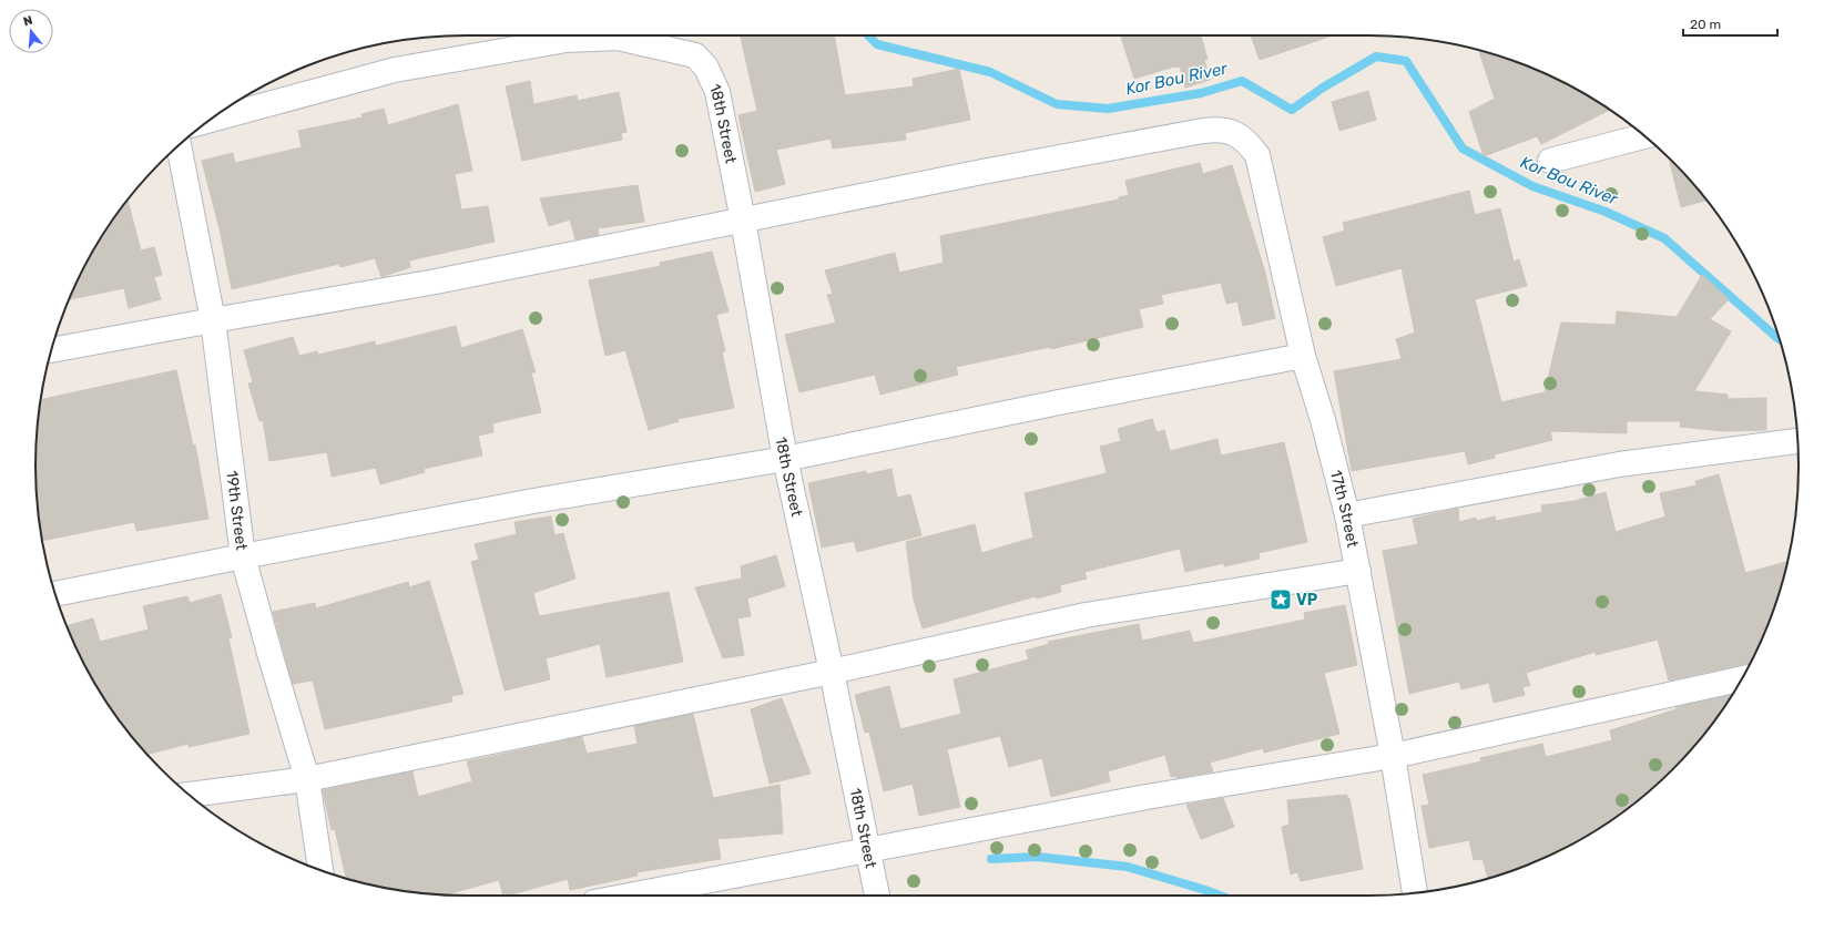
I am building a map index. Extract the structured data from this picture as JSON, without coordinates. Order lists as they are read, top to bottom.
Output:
{
  "streets": {
    "street": ["18th Street", "17th Street", "19th Street"]
  },
  "crossings": [
    ["18th Street", "17th Street"]
  ],
  "water": ["Kor Bou River"],
  "places": {
    "place": ["VP"]
  },
  "scale_bar": "20 m",
  "north": "top"
}
